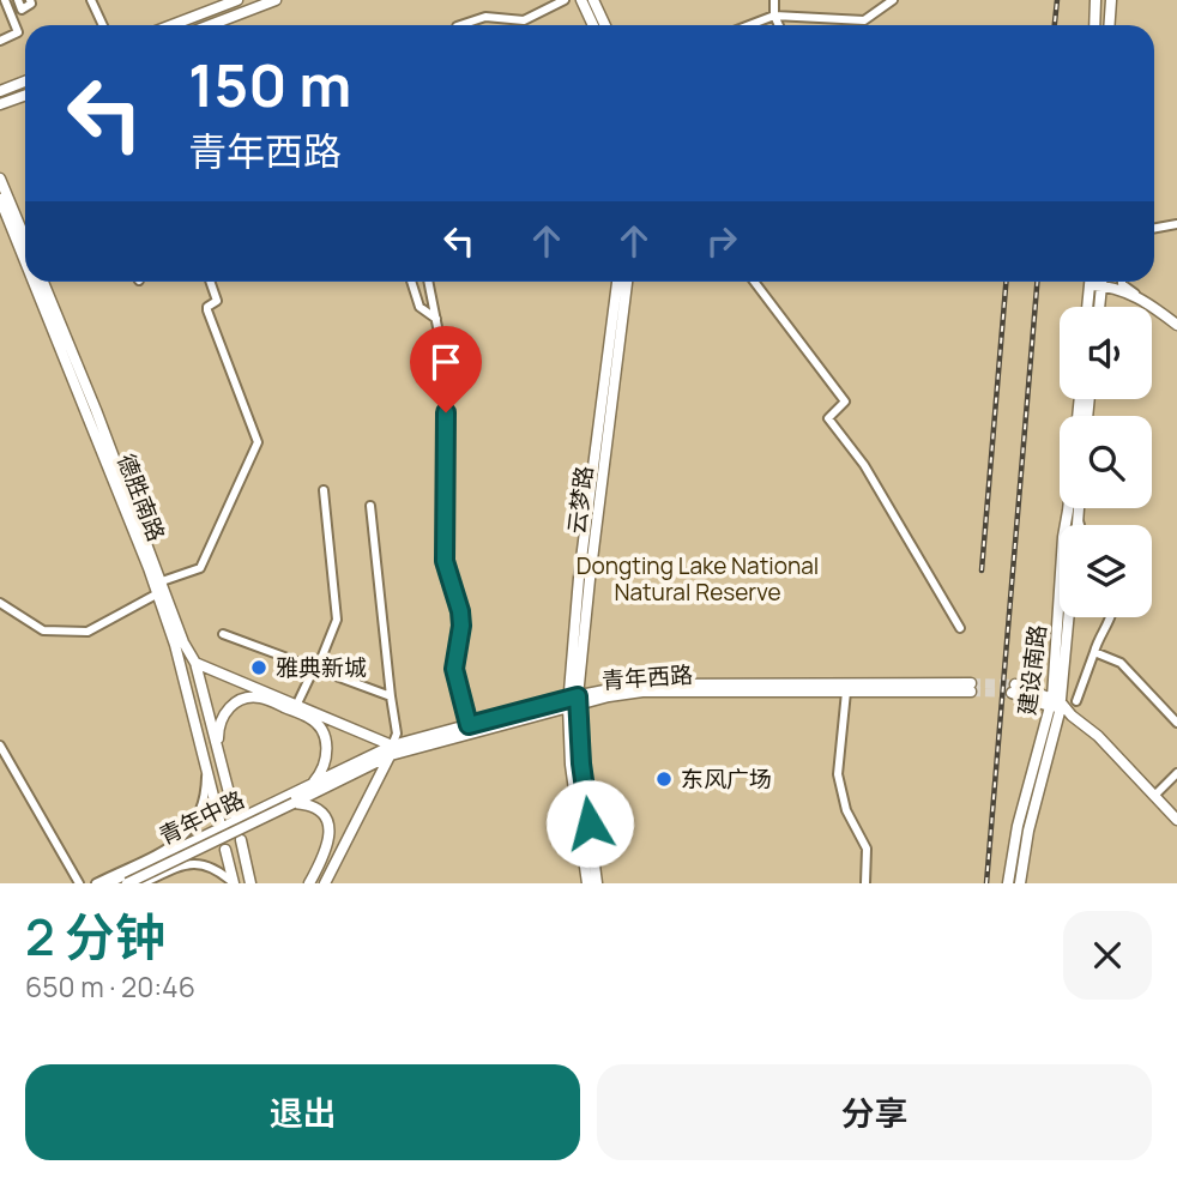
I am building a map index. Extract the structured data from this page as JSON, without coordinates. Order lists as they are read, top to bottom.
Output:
{
  "streets": {
    "main road": [
      "德胜南路",
      "云梦路",
      "建设南路",
      "青年西路",
      "青年中路"
    ]
  },
  "crossings": [
    ["云梦路", "青年西路"],
    ["青年西路", "青年中路"]
  ],
  "parks": ["Dongting Lake National Natural Reserve"],
  "places": ["雅典新城", "东风广场"],
  "page": {
    "turn": ["150 m", "青年西路"],
    "heading": ["2 分钟", "650 m · 20:46"],
    "buttons": ["退出", "分享"]
  }
}
